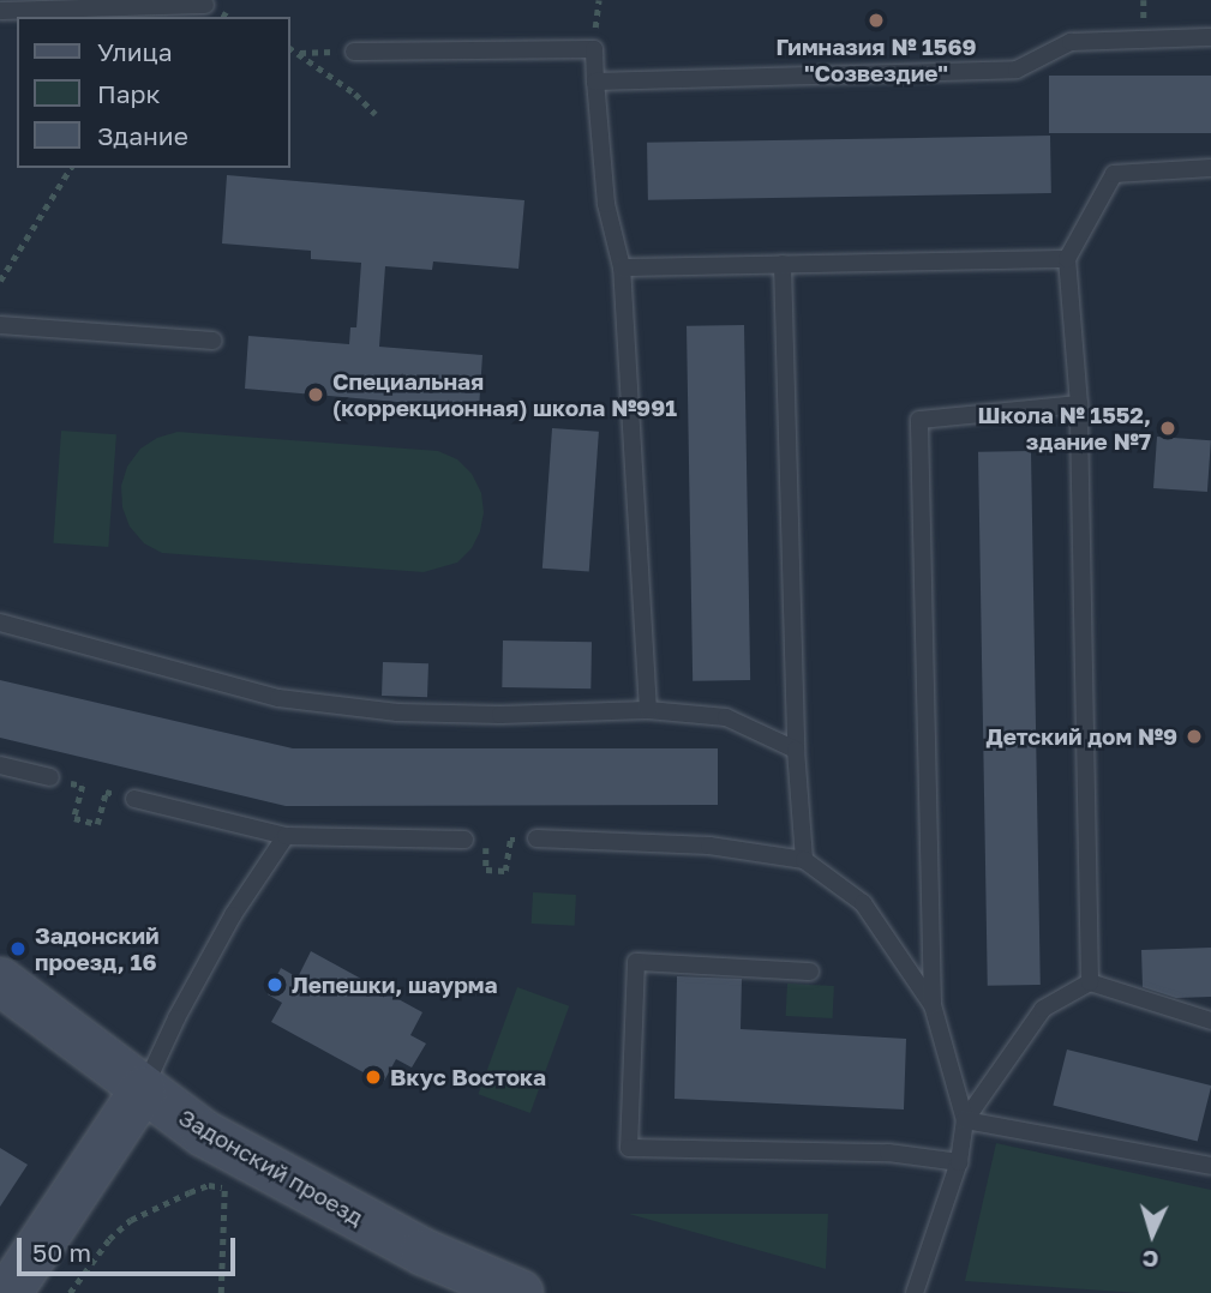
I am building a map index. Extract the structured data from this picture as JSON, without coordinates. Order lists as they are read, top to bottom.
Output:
{
  "streets": {
    "street": ["Задонский проезд"]
  },
  "places": [
    "Гимназия № 1569 \"Созвездие\"",
    "Специальная (коррекционная) школа №991",
    "Школа № 1552, здание №7",
    "Детский дом №9",
    "Задонский проезд, 16",
    "Лепешки, шаурма",
    "Вкус Востока"
  ],
  "legend": ["Улица", "Парк", "Здание"],
  "scale_bar": "50 m",
  "north": "bottom"
}
